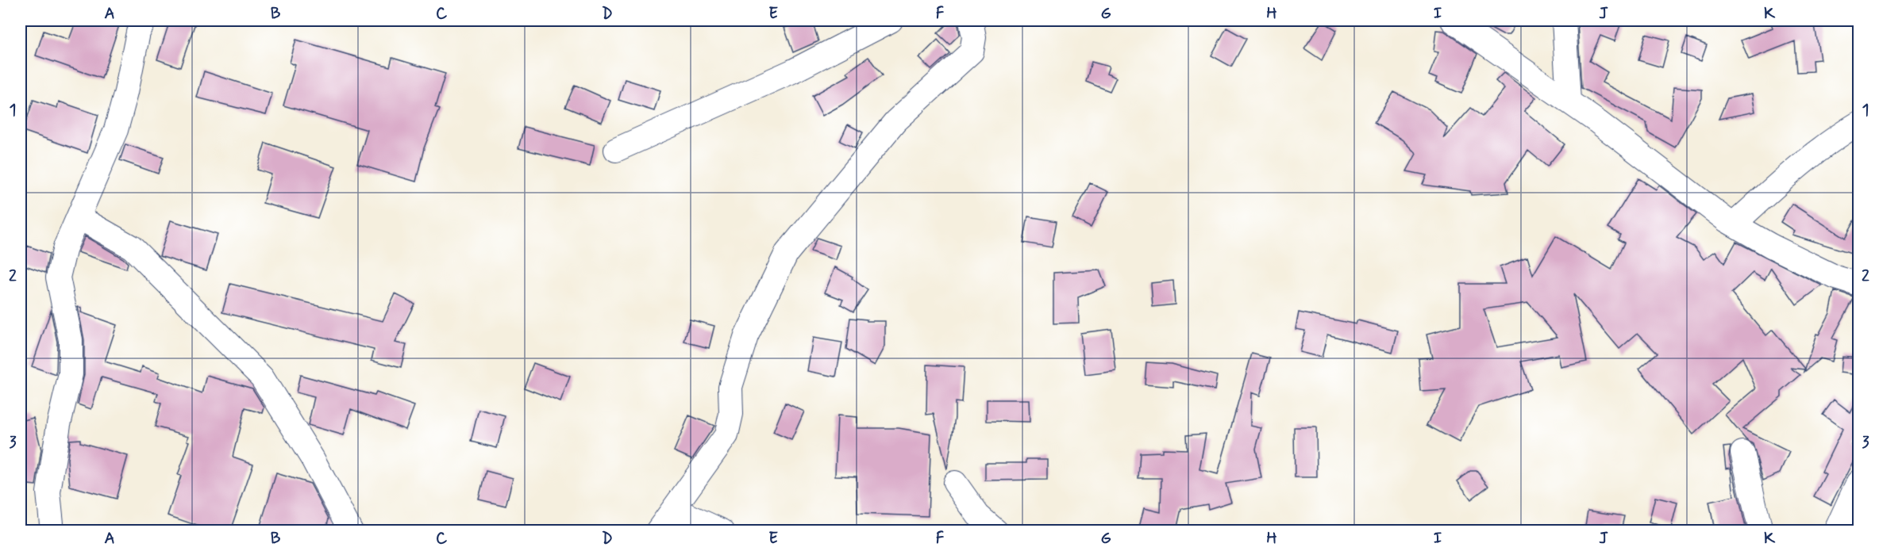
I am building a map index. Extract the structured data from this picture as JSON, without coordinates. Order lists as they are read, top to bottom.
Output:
{
  "grid": {
    "columns": [
      "A",
      "B",
      "C",
      "D",
      "E",
      "F",
      "G",
      "H",
      "I",
      "J",
      "K"
    ],
    "rows": ["1", "2", "3"]
  }
}
